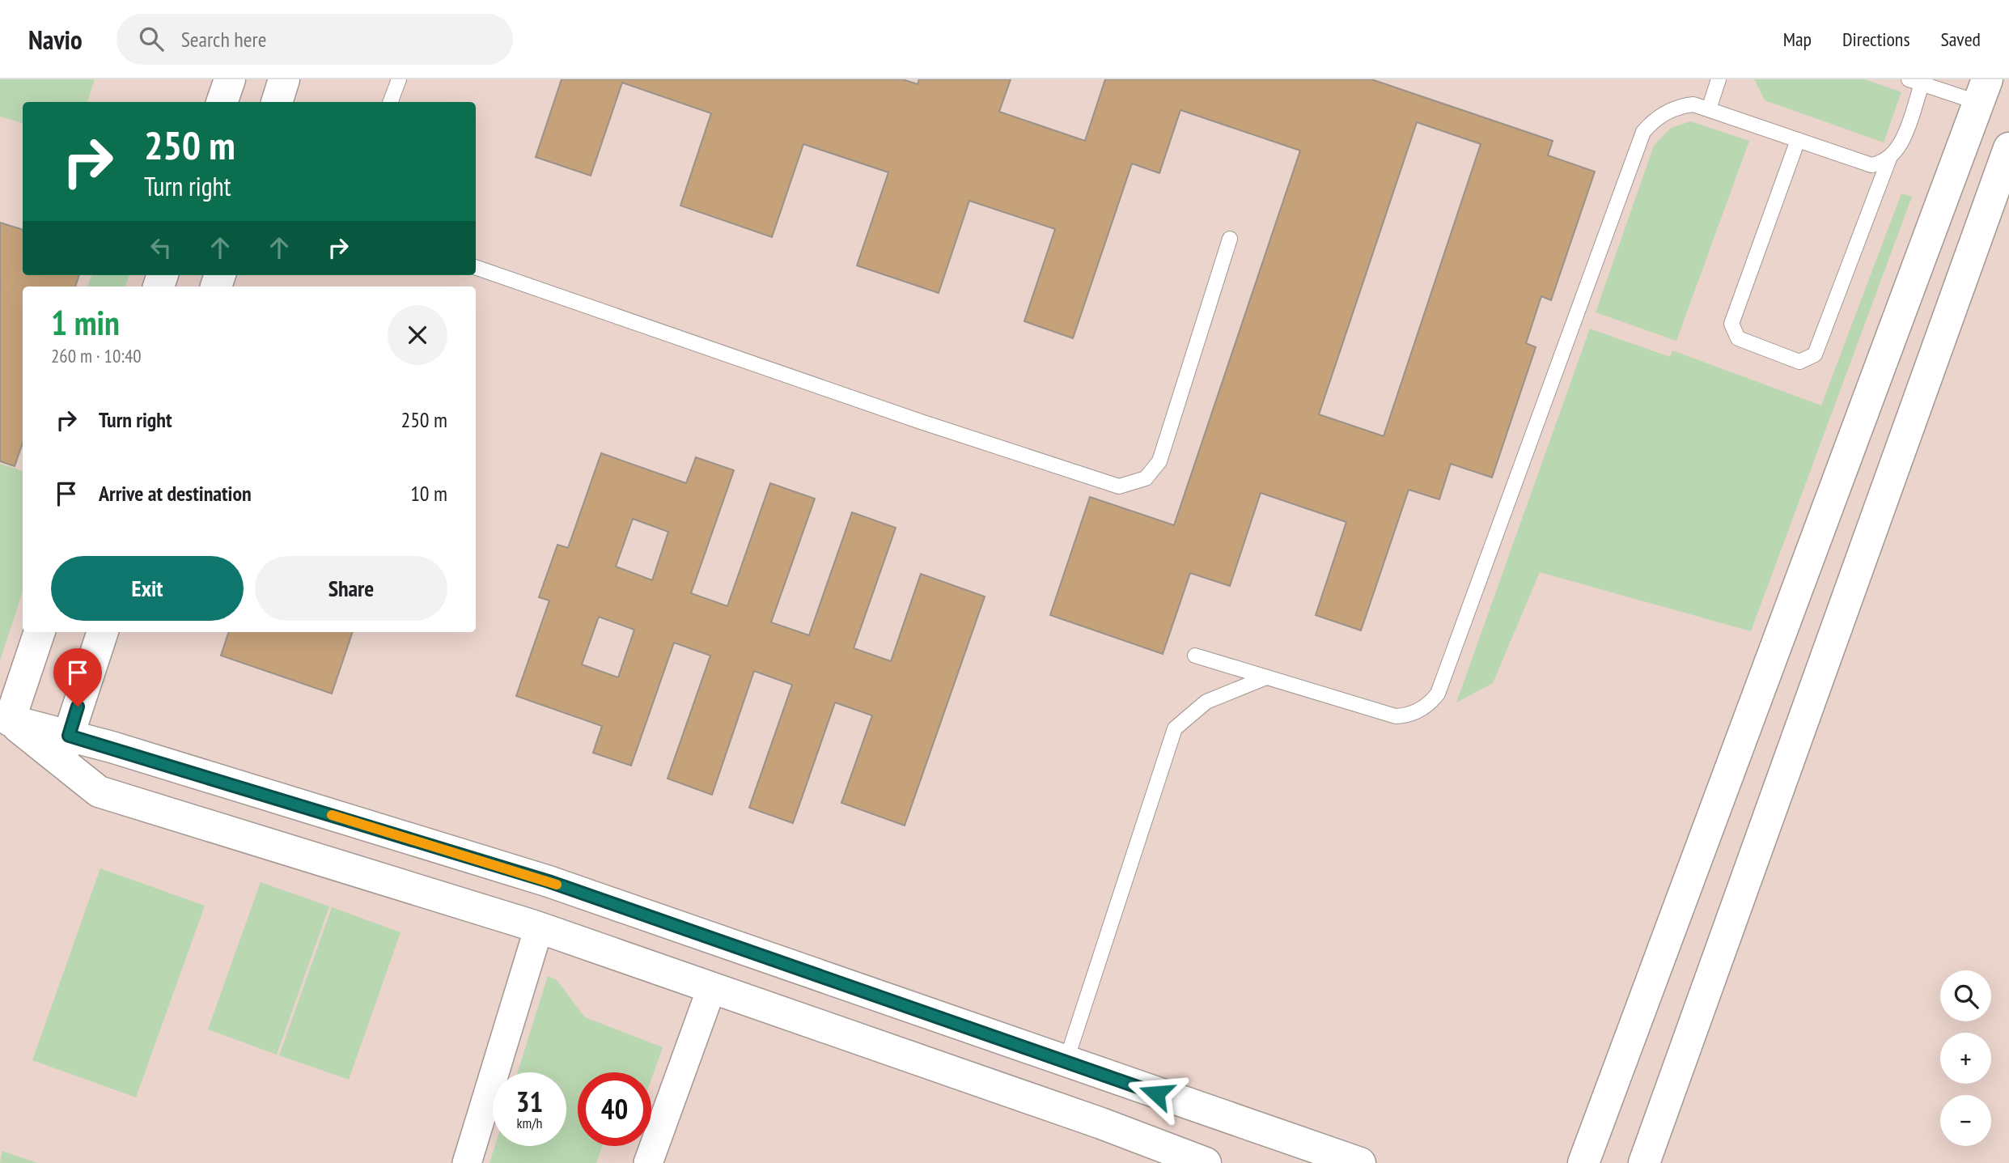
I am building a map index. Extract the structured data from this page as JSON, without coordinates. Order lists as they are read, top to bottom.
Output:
{
  "page": {
    "header": "Navio",
    "search": "Search here",
    "nav": ["Map", "Directions", "Saved"],
    "turn": ["250 m", "Turn right"],
    "heading": ["1 min", "260 m · 10:40"],
    "list": [
      {
        "name": "Turn right",
        "value": "250 m"
      },
      {
        "name": "Arrive at destination",
        "value": "10 m"
      }
    ],
    "buttons": ["Exit", "Share"],
    "map_buttons": ["+", "−"],
    "speed": "31 km/h",
    "limit": "40"
  }
}
